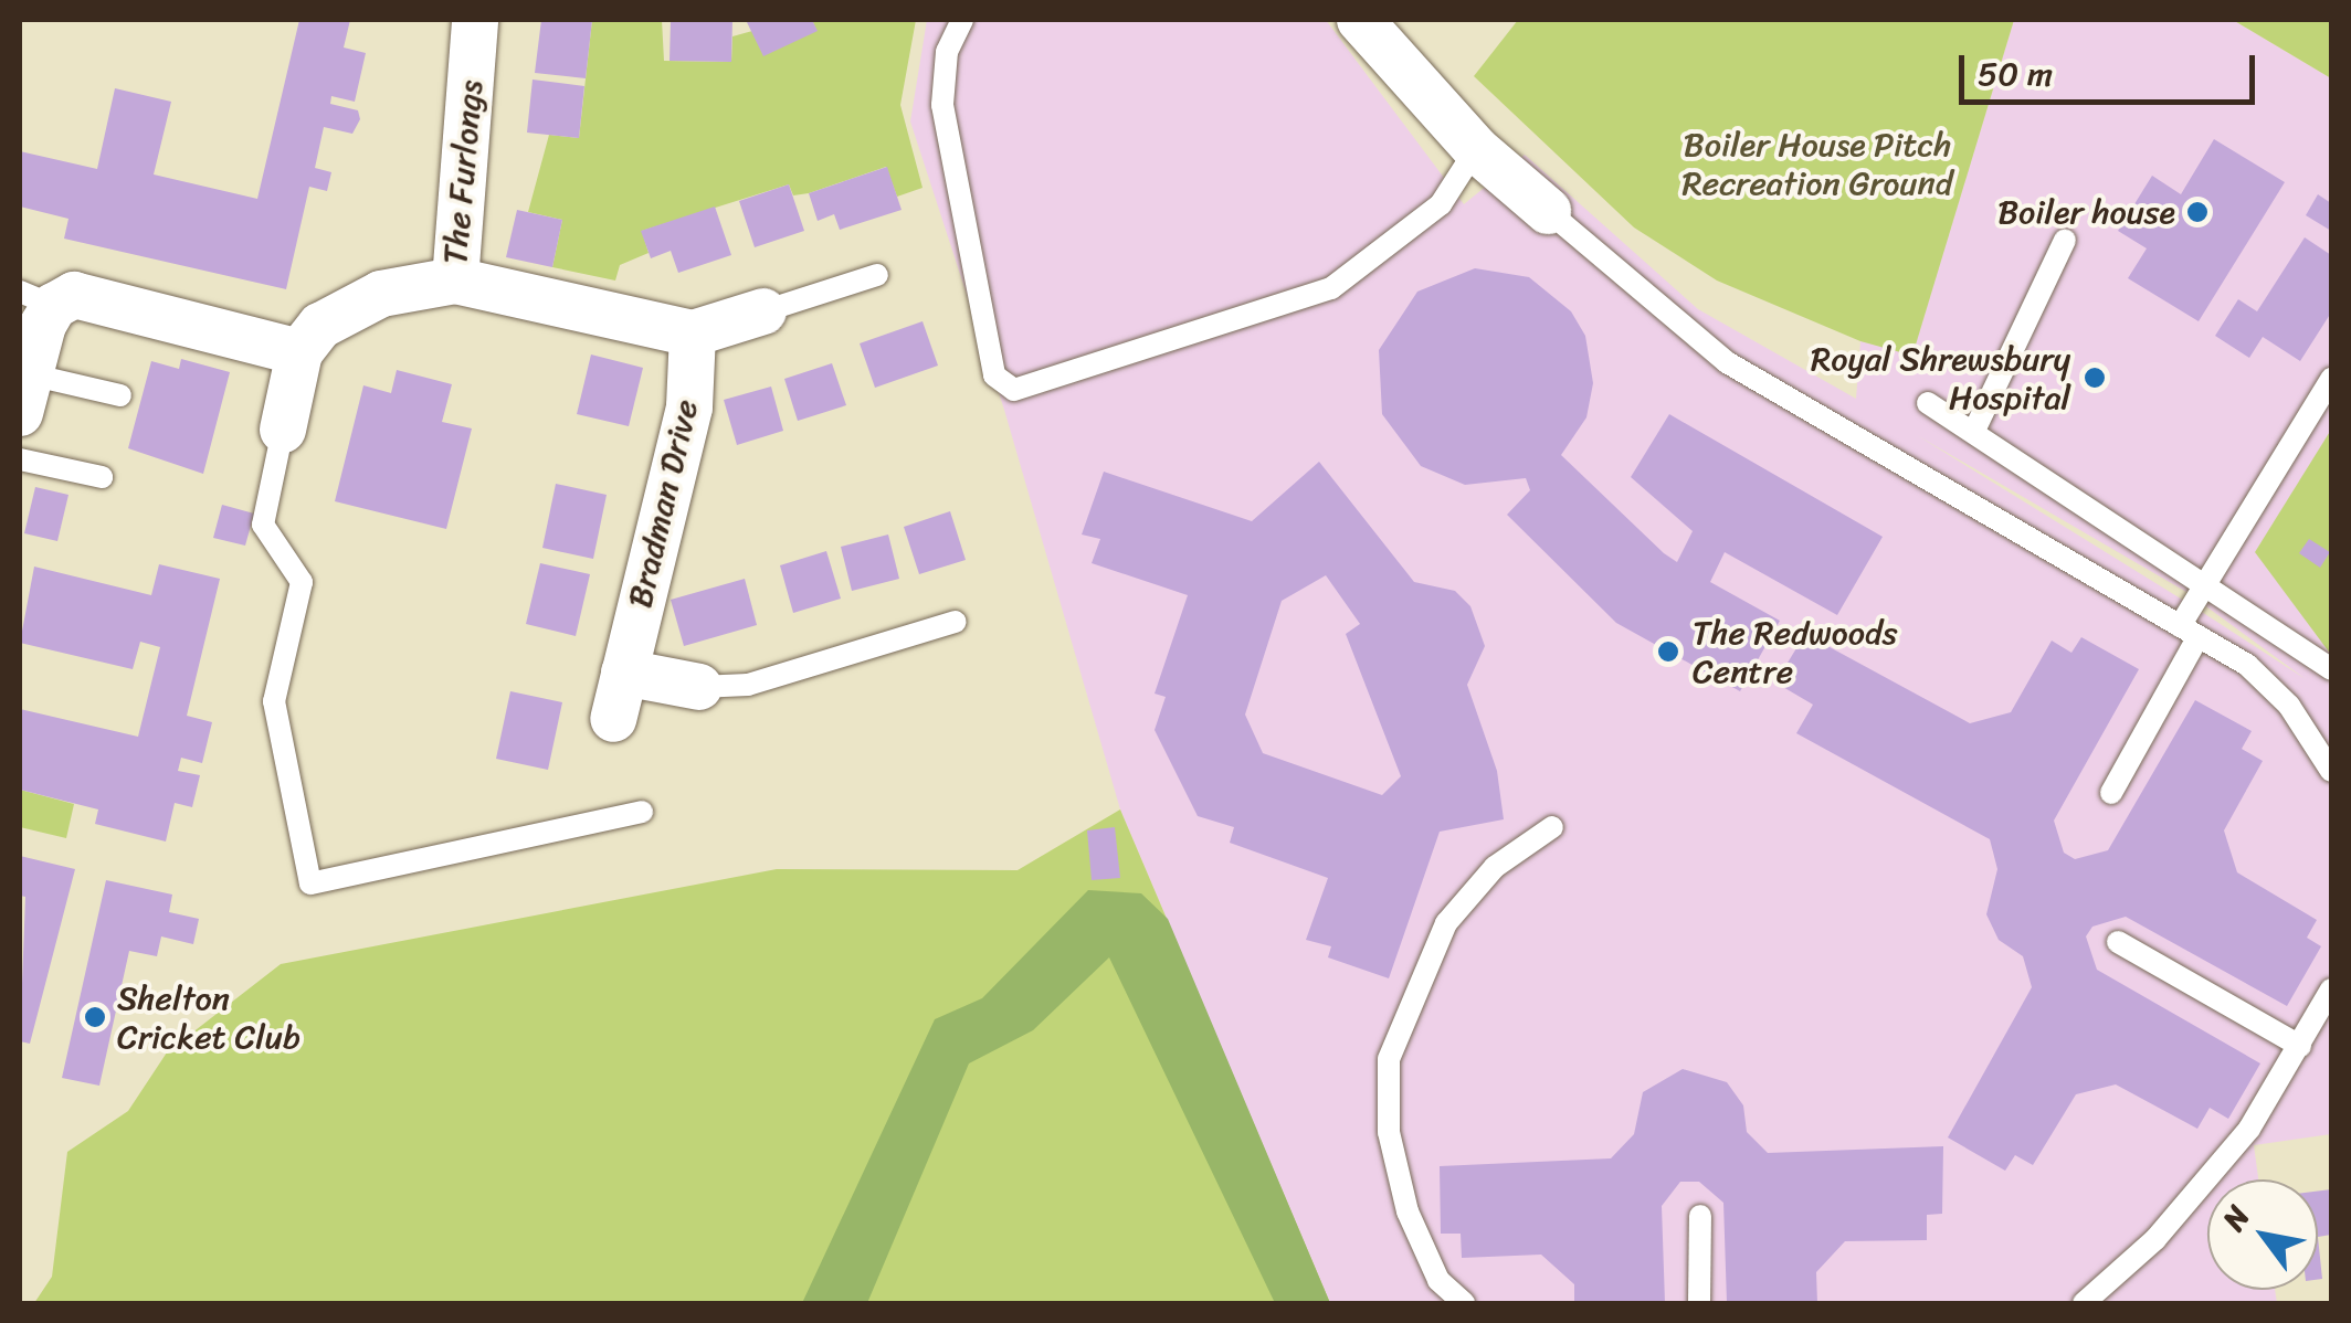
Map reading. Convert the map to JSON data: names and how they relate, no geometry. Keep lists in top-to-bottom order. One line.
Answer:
{"streets":{"street":["The Furlongs","Bradman Drive"]},"parks":["Boiler House Pitch Recreation Ground"],"places":["Boiler house","Royal Shrewsbury Hospital","The Redwoods Centre","Shelton Cricket Club"],"scale_bar":"50 m","north":"top left"}
